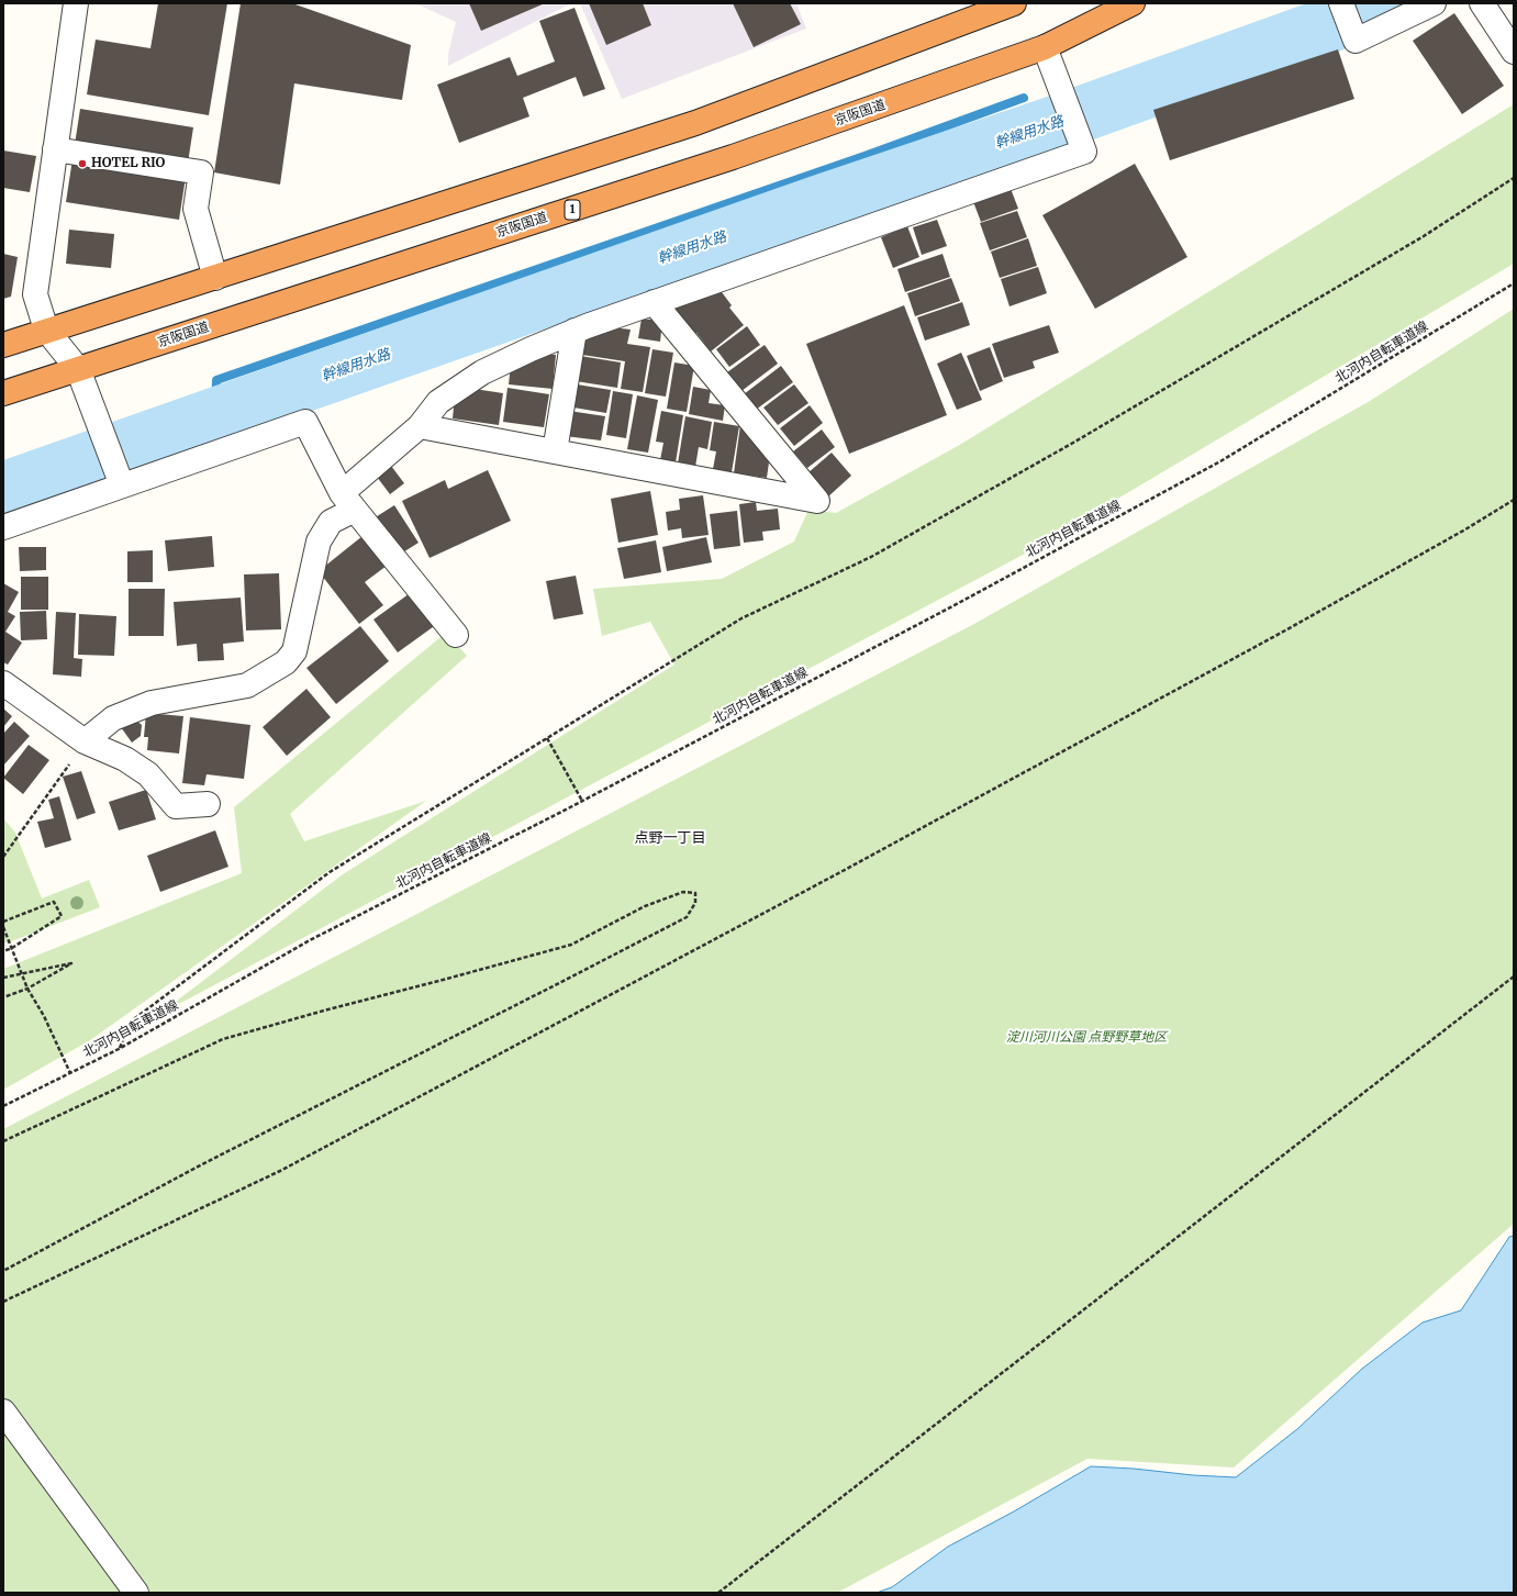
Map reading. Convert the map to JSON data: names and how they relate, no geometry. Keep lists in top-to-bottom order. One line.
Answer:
{"streets":{"highway":["京阪国道","1"],"path":["北河内自転車道線"]},"districts":["点野一丁目"],"water":["幹線用水路"],"parks":["淀川河川公園 点野野草地区"],"places":["HOTEL RIO"]}
